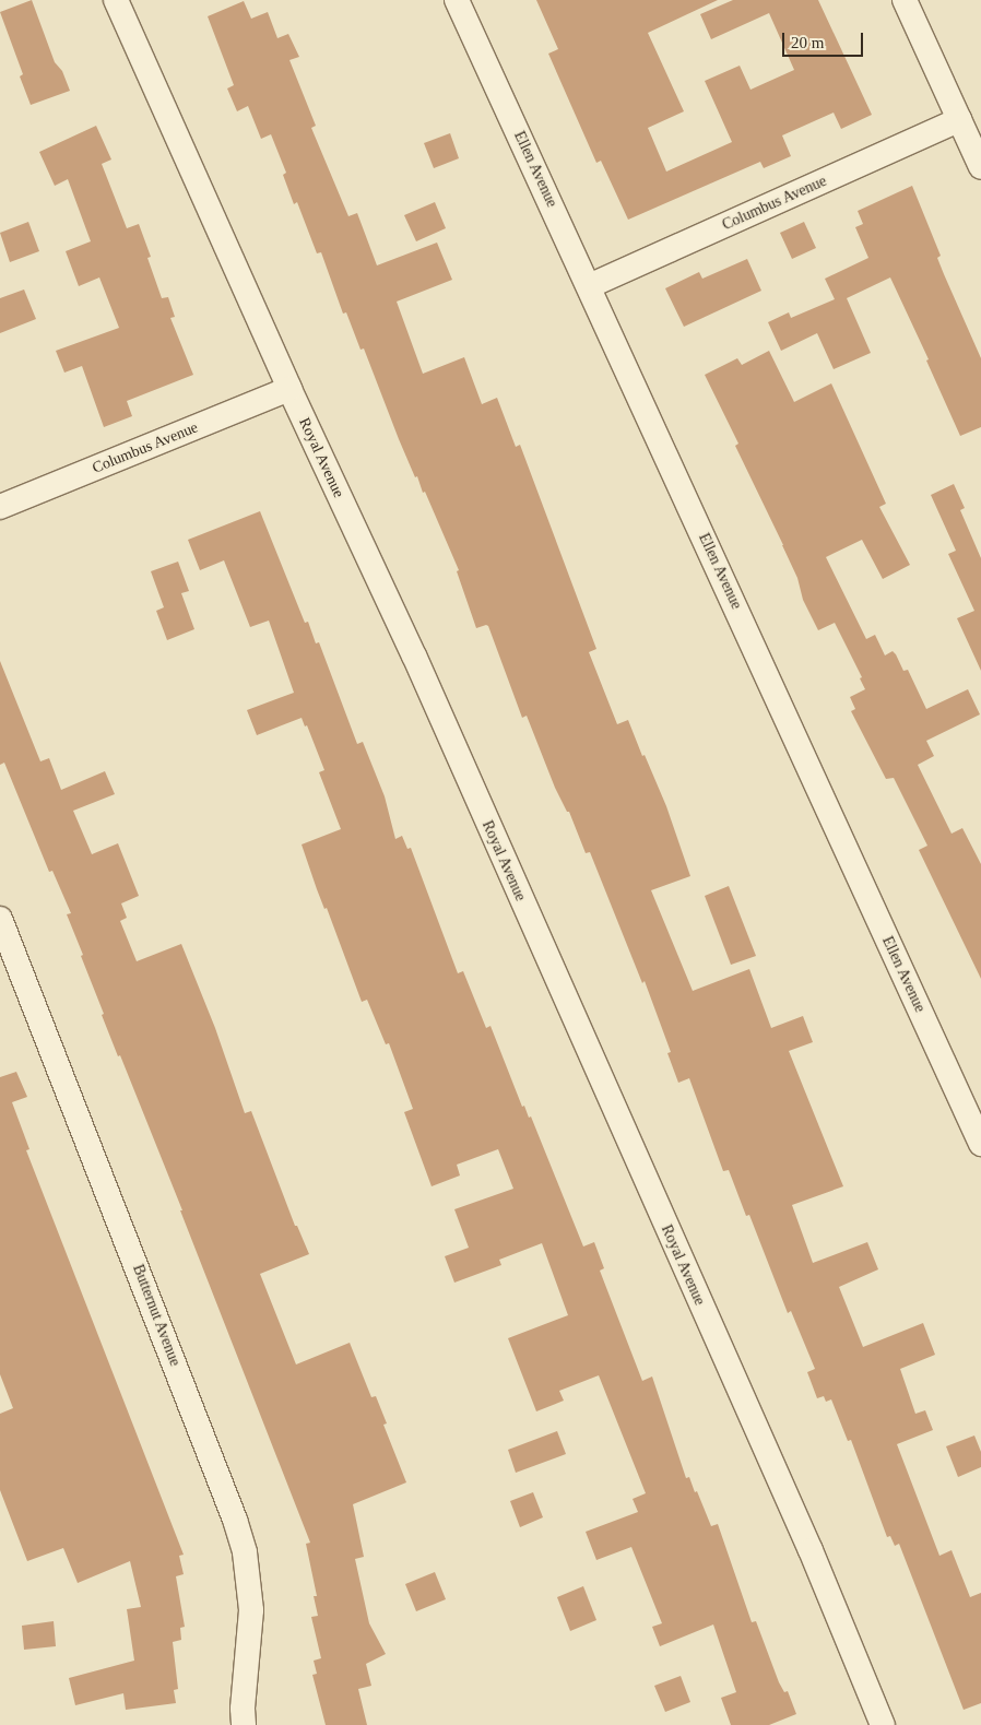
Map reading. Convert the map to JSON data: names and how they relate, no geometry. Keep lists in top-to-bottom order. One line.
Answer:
{"streets":{"street":["Ellen Avenue","Columbus Avenue","Royal Avenue","Butternut Avenue"]},"crossings":[["Ellen Avenue","Columbus Avenue"],["Columbus Avenue","Royal Avenue"]],"scale_bar":"20 m"}
